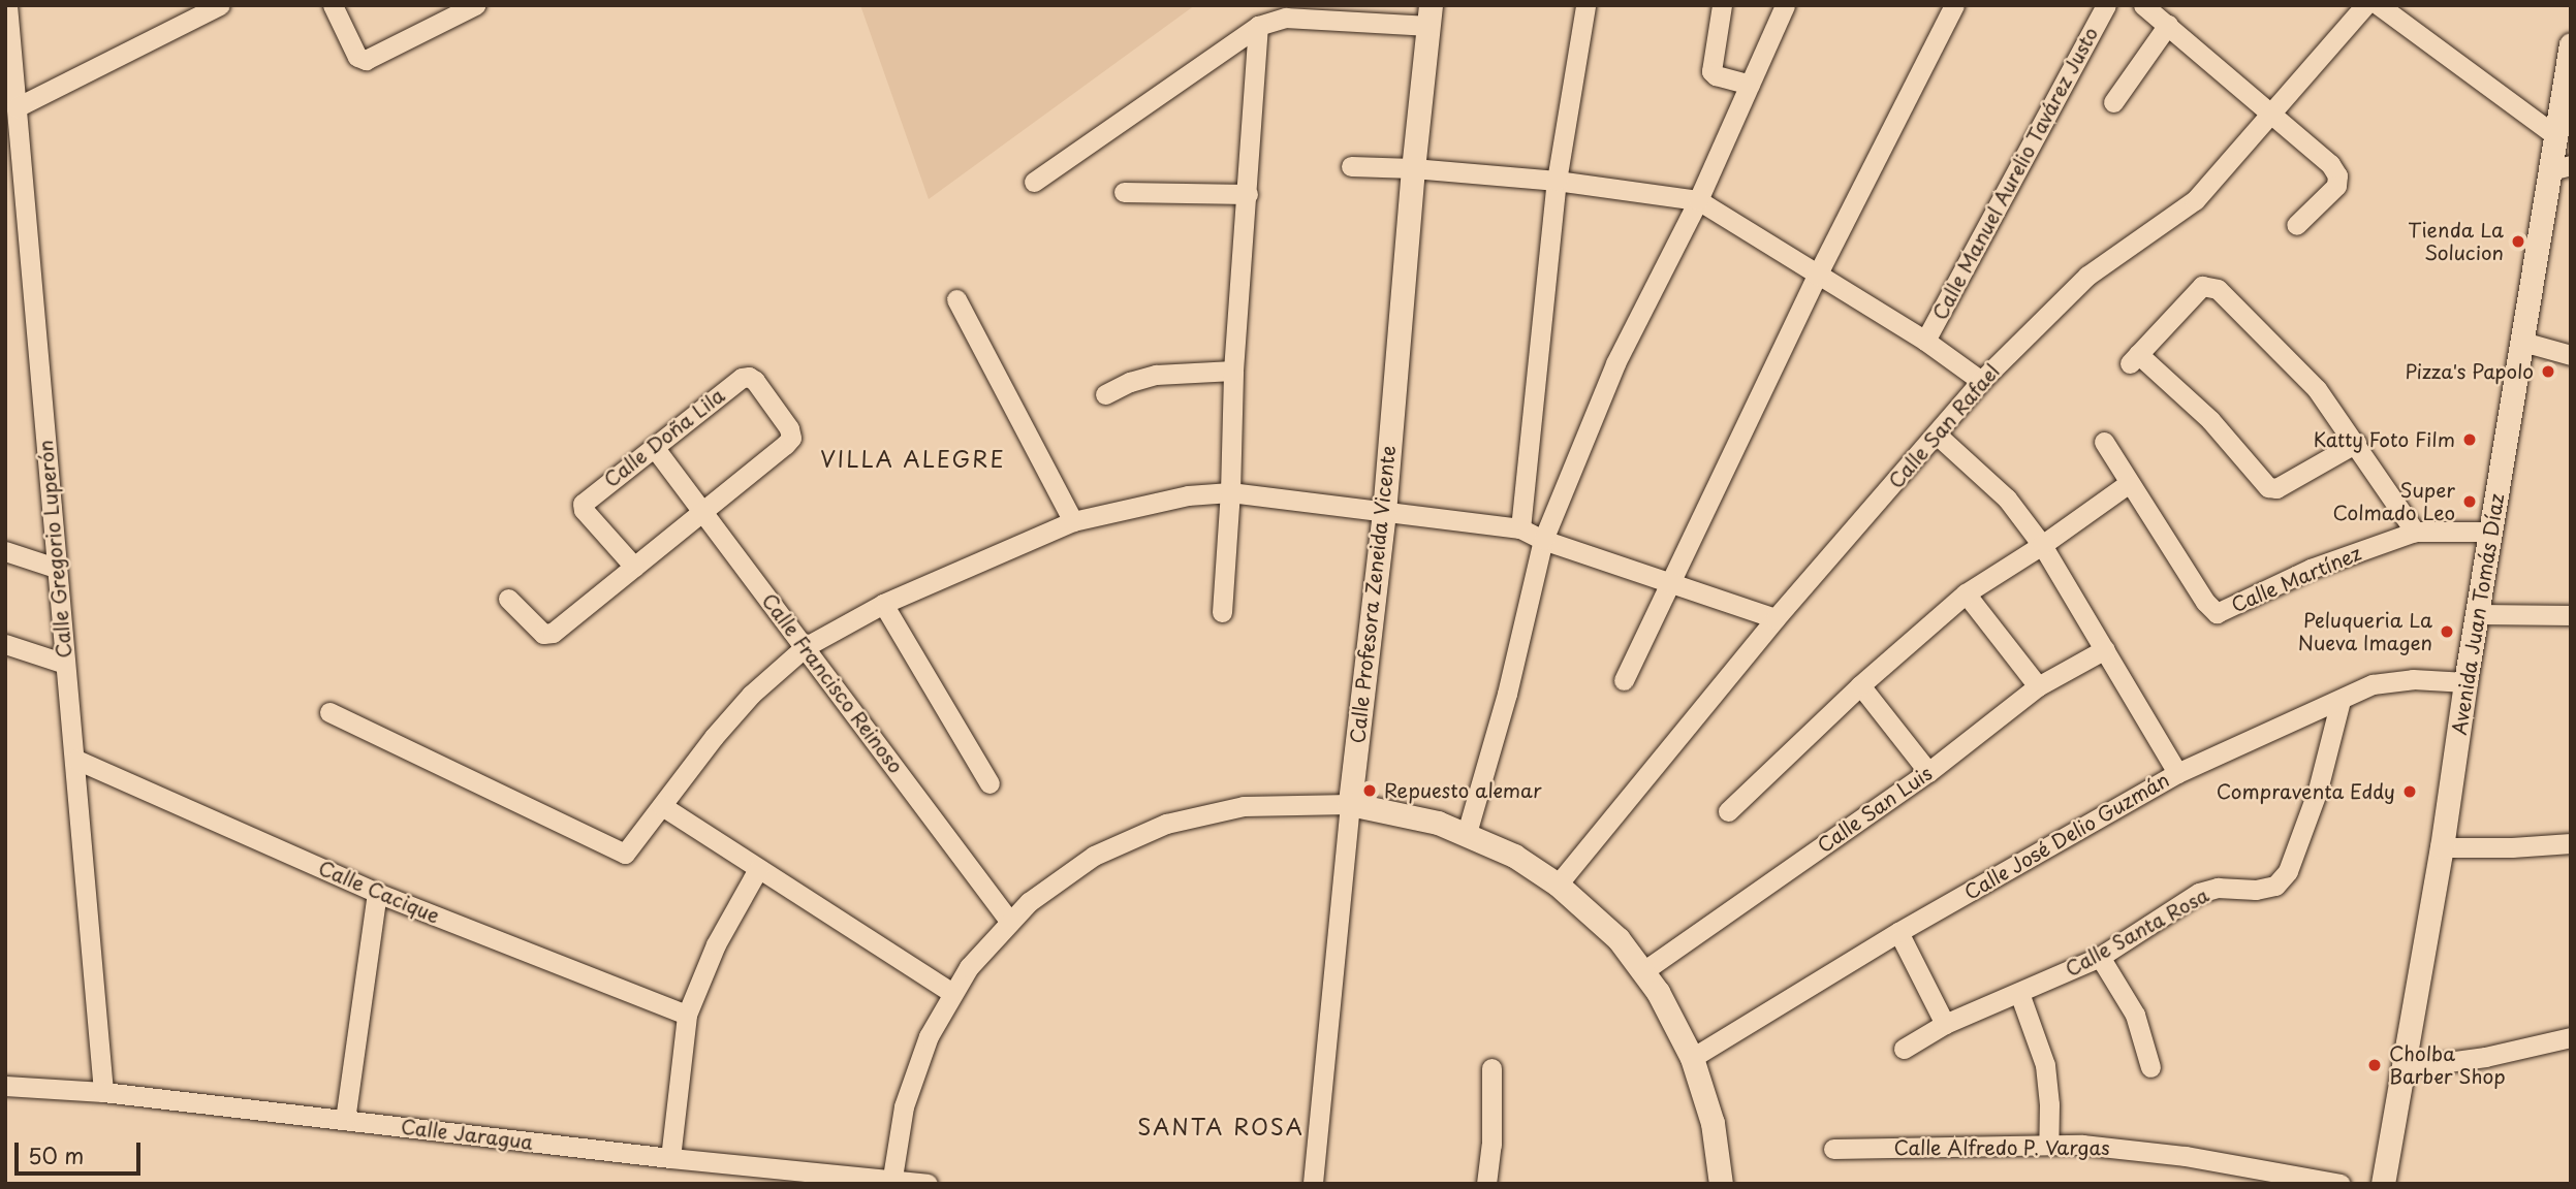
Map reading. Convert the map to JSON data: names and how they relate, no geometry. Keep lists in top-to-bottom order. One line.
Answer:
{"streets":{"street":["Calle Manuel Aurelio Tavárez Justo","Calle San Rafael","Calle Doña Lila","Calle Gregorio Luperón","Calle Martínez","Calle Profesora Zeneida Vicente","Avenida Juan Tomás Díaz","Calle Francisco Reinoso","Calle San Luis","Calle José Delio Guzmán","Calle Cacique","Calle Santa Rosa","Calle Jaragua","Calle Alfredo P. Vargas"]},"crossings":[["Calle Doña Lila","Calle Francisco Reinoso"],["Calle Gregorio Luperón","Calle Cacique"],["Calle Gregorio Luperón","Calle Jaragua"],["Calle Martínez","Avenida Juan Tomás Díaz"],["Avenida Juan Tomás Díaz","Calle José Delio Guzmán"],["Calle José Delio Guzmán","Calle Santa Rosa"]],"districts":["VILLA ALEGRE","SANTA ROSA"],"places":["Tienda La Solucion","Pizza's Papolo","Katty Foto Film","Super Colmado Leo","Peluqueria La Nueva Imagen","Repuesto alemar","Compraventa Eddy","Cholba Barber Shop"],"scale_bar":"50 m"}
